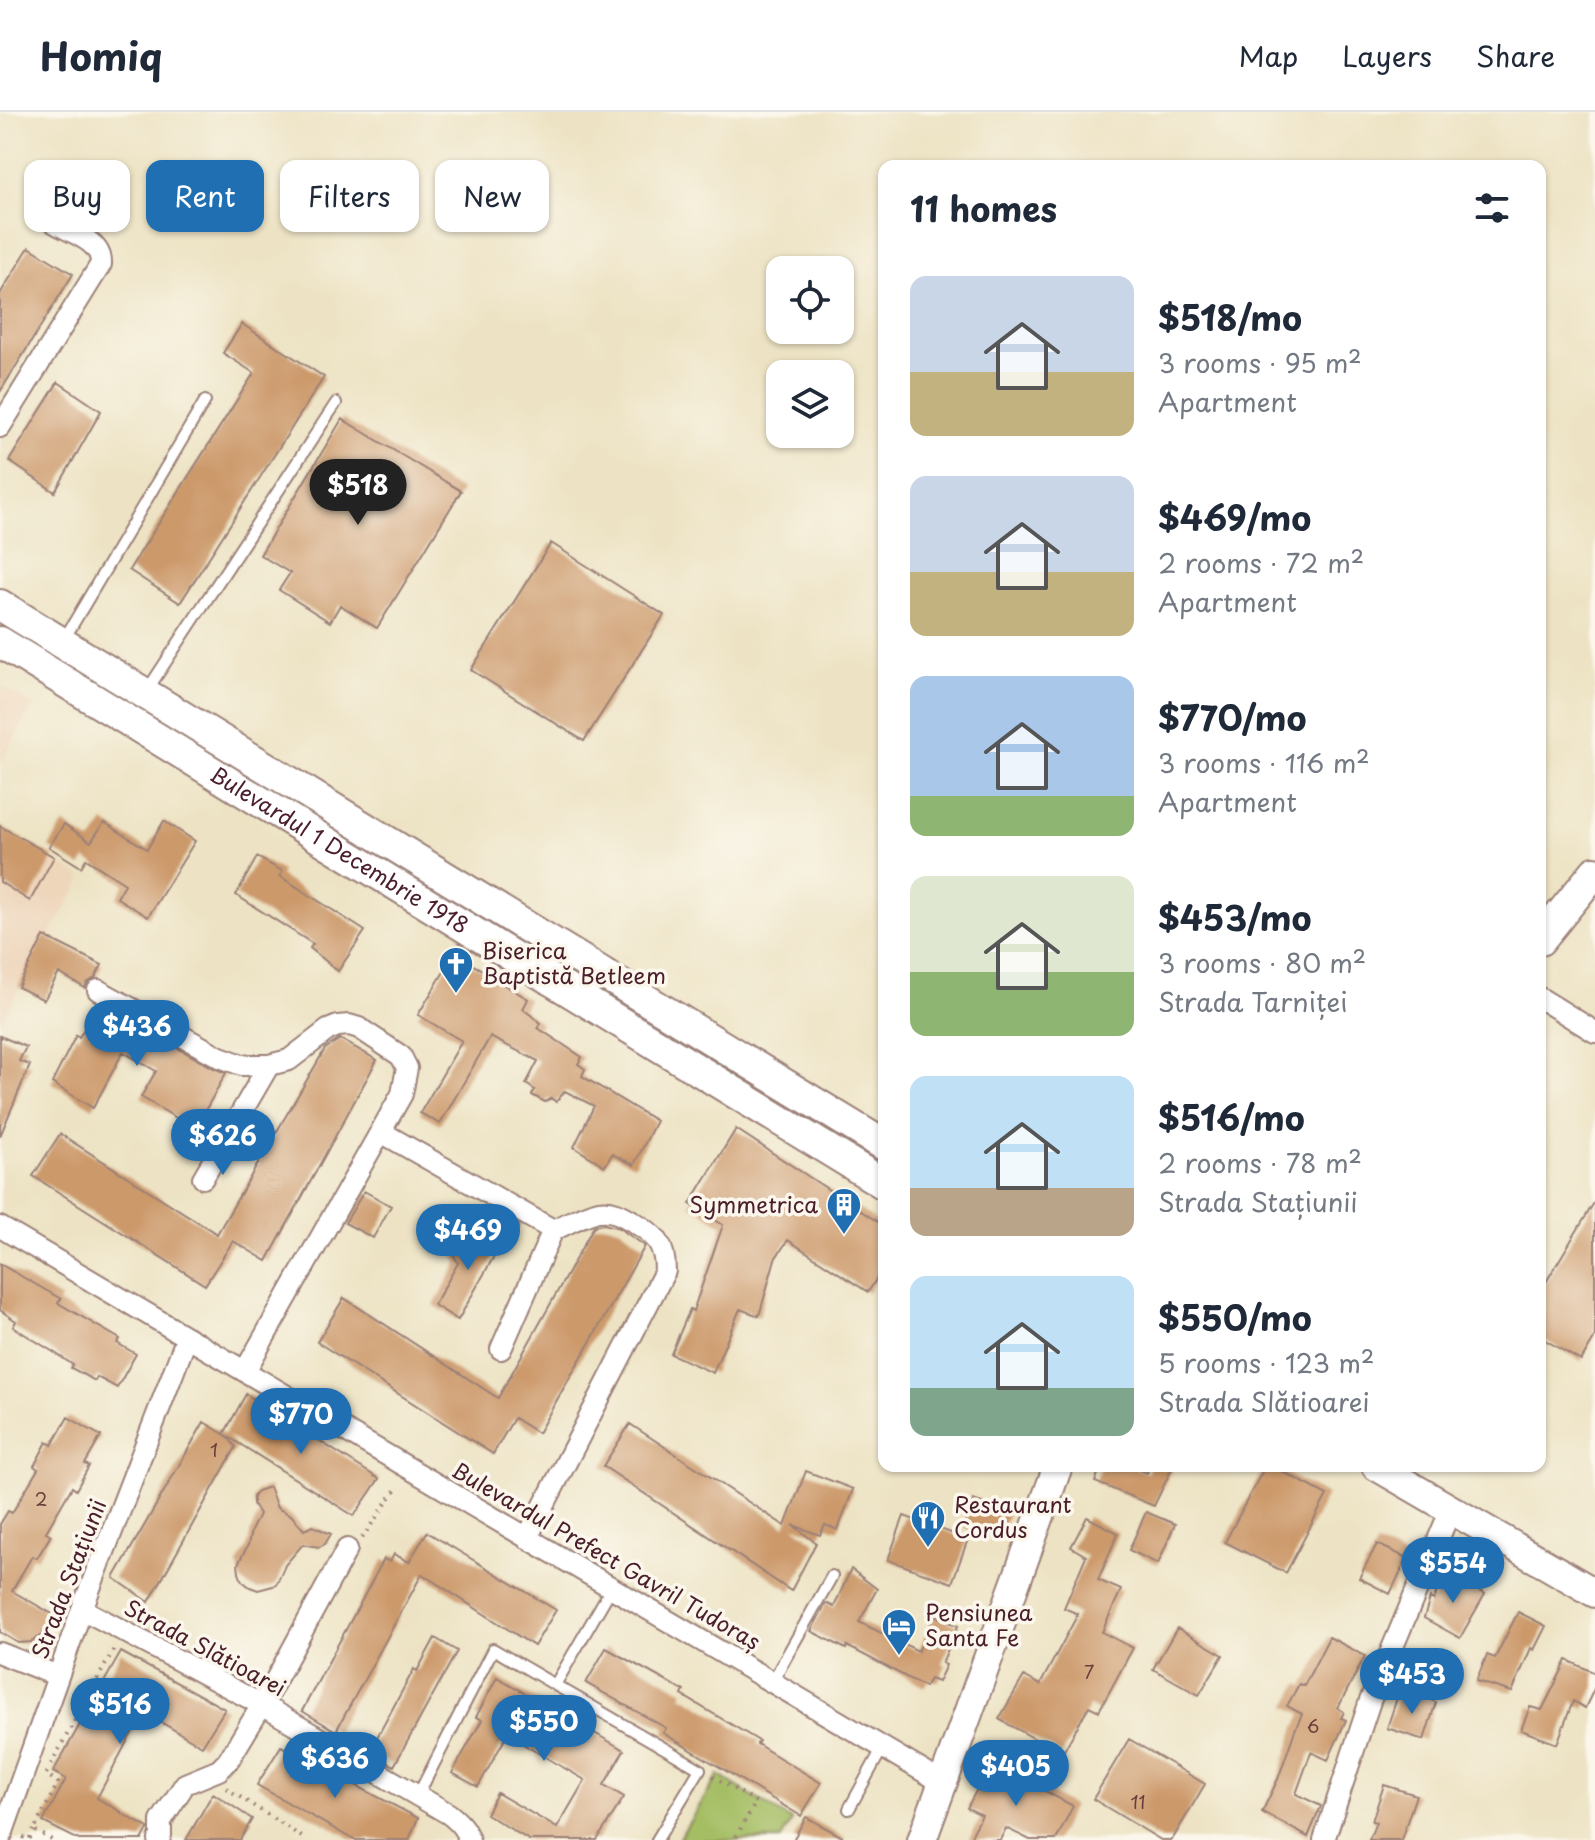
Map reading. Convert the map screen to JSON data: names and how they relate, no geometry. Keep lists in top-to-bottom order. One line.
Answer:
{"streets":{"main road":["Bulevardul 1 Decembrie 1918"],"street":["Bulevardul Prefect Gavril Tudoraș","Strada Stațiunii","Strada Slătioarei"]},"crossings":[["Bulevardul Prefect Gavril Tudoraș","Strada Stațiunii"],["Strada Stațiunii","Strada Slătioarei"]],"places":{"church":["Biserica Baptistă Betleem"],"building":["Symmetrica"],"restaurant":["Restaurant Cordus"],"hotel":["Pensiunea Santa Fe"]},"house_numbers":["1","2","7","6","11"],"page":{"header":"Homiq","nav":["Map","Layers","Share"],"chip":["Buy","Rent","Filters","New"],"heading":"11 homes","list":[{"name":"$518/mo","note":"3 rooms · 95 m² · Apartment"},{"name":"$469/mo","note":"2 rooms · 72 m² · Apartment"},{"name":"$770/mo","note":"3 rooms · 116 m² · Apartment"},{"name":"$453/mo","note":"3 rooms · 80 m² · Strada Tarniței"},{"name":"$516/mo","note":"2 rooms · 78 m² · Strada Stațiunii"},{"name":"$550/mo","note":"5 rooms · 123 m² · Strada Slătioarei"}],"price":["$518","$436","$626","$469","$770","$554","$453","$516","$550","$636","$405"]}}
